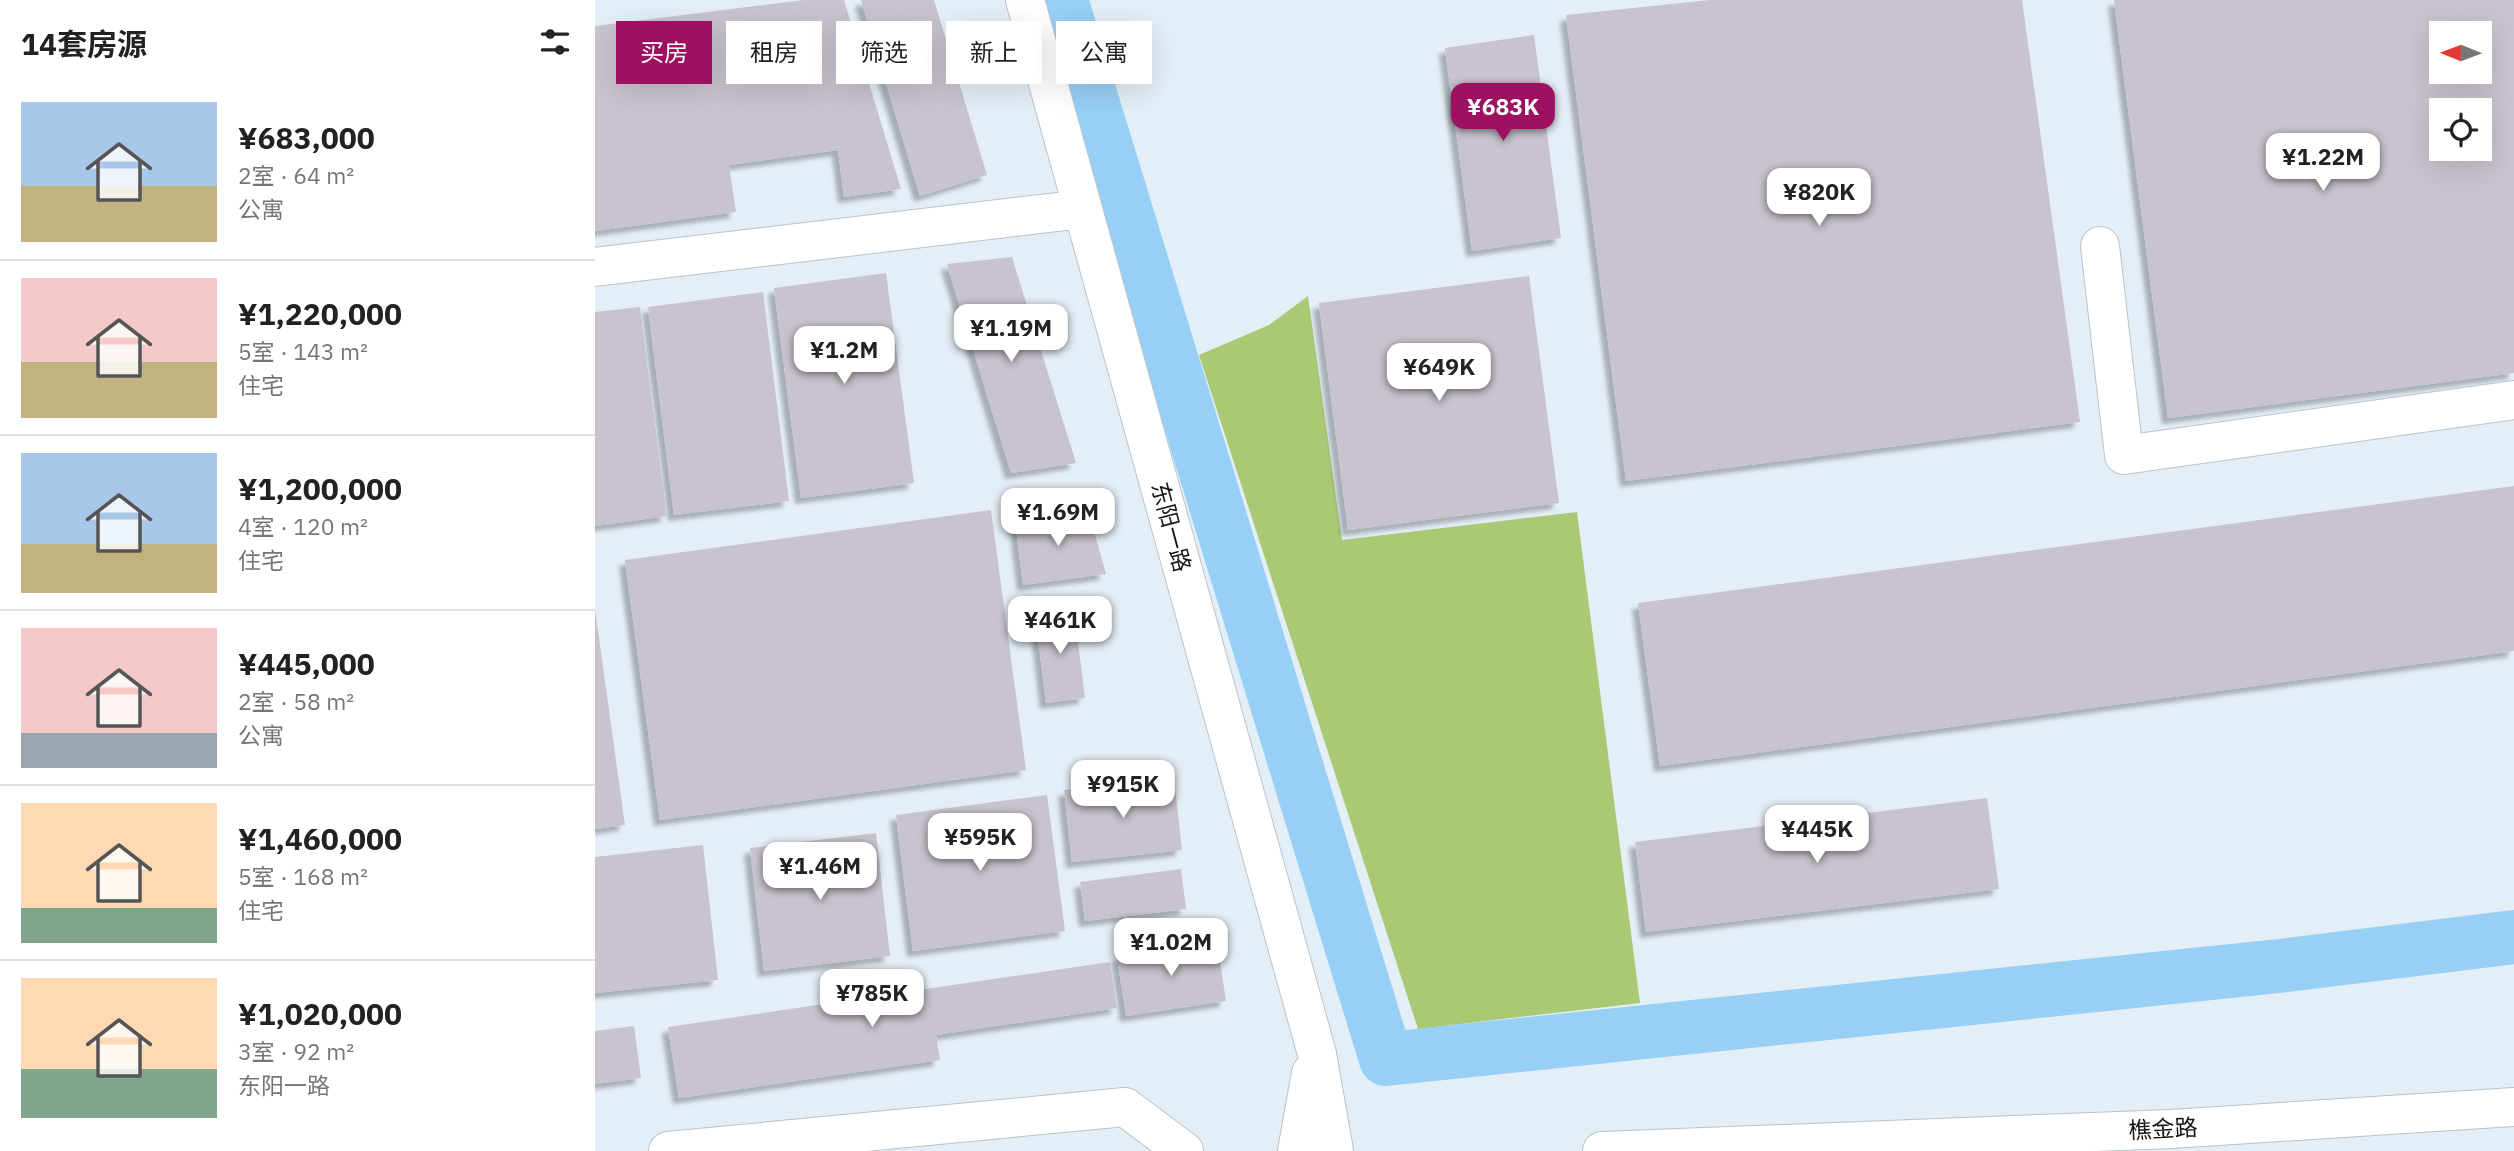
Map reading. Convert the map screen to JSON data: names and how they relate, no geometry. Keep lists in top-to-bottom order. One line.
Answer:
{"streets":{"main road":["东阳一路","樵金路"]},"north":"left","page":{"heading":"14套房源","chip":["买房","租房","筛选","新上","公寓"],"price":["¥683K","¥1.22M","¥820K","¥1.19M","¥1.2M","¥649K","¥1.69M","¥461K","¥915K","¥445K","¥595K","¥1.46M","¥1.02M","¥785K"],"list":[{"name":"¥683,000","note":"2室 · 64 m² · 公寓"},{"name":"¥1,220,000","note":"5室 · 143 m² · 住宅"},{"name":"¥1,200,000","note":"4室 · 120 m² · 住宅"},{"name":"¥445,000","note":"2室 · 58 m² · 公寓"},{"name":"¥1,460,000","note":"5室 · 168 m² · 住宅"},{"name":"¥1,020,000","note":"3室 · 92 m² · 东阳一路"}]}}
